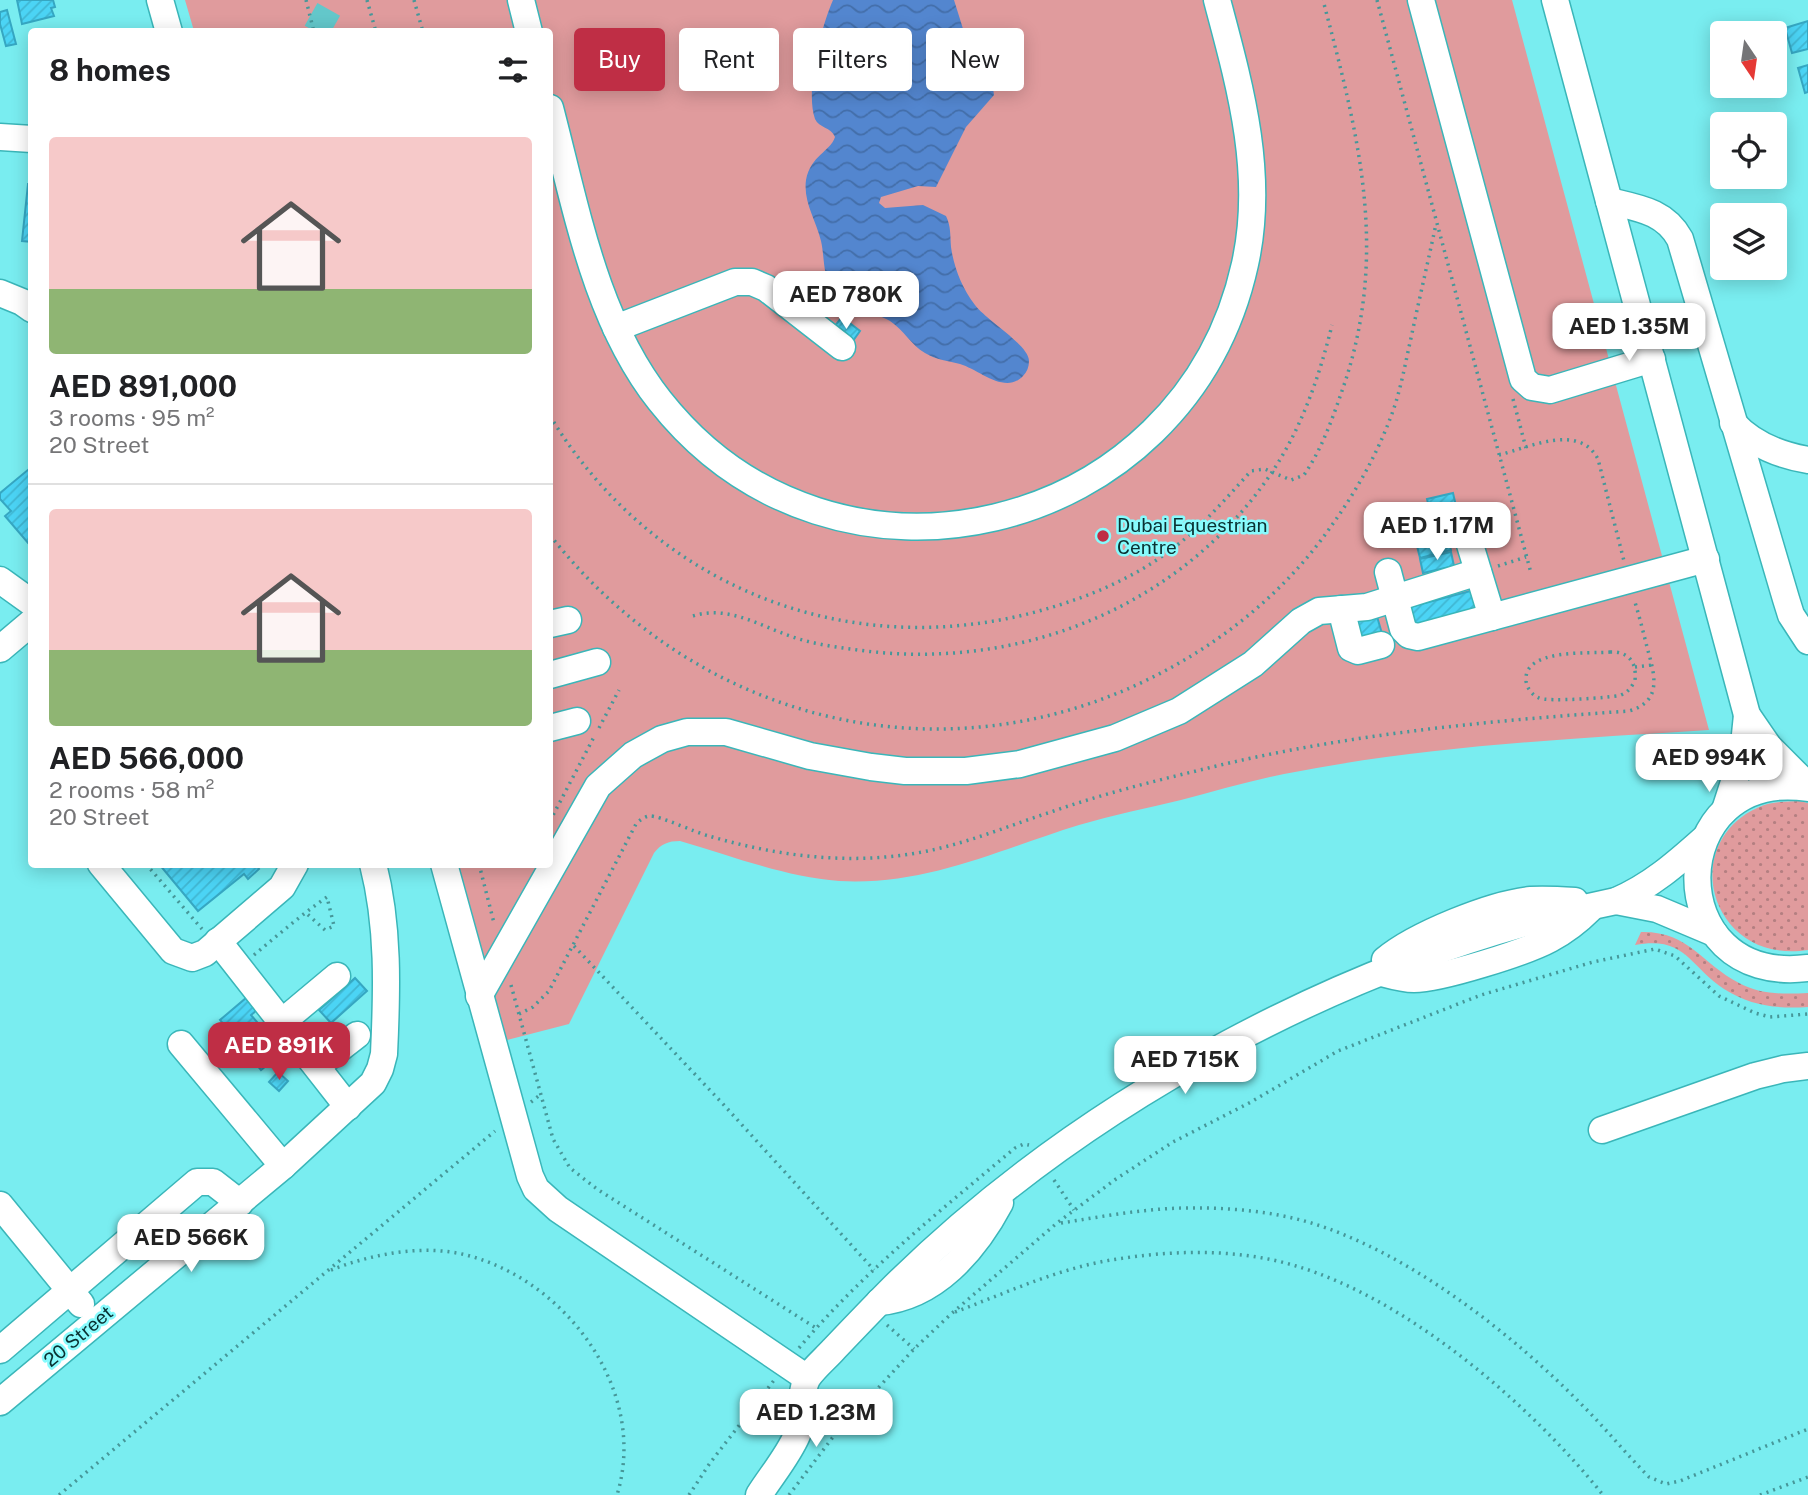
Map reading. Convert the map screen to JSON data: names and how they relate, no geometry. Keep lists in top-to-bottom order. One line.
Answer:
{"streets":{"street":["20 Street"]},"places":["Dubai Equestrian Centre"],"north":"bottom","page":{"chip":["Buy","Rent","Filters","New"],"heading":"8 homes","list":[{"name":"AED 891,000","note":"3 rooms · 95 m² · 20 Street"},{"name":"AED 566,000","note":"2 rooms · 58 m² · 20 Street"}],"price":["AED 780K","AED 1.35M","AED 1.17M","AED 994K","AED 891K","AED 715K","AED 566K","AED 1.23M"]}}
